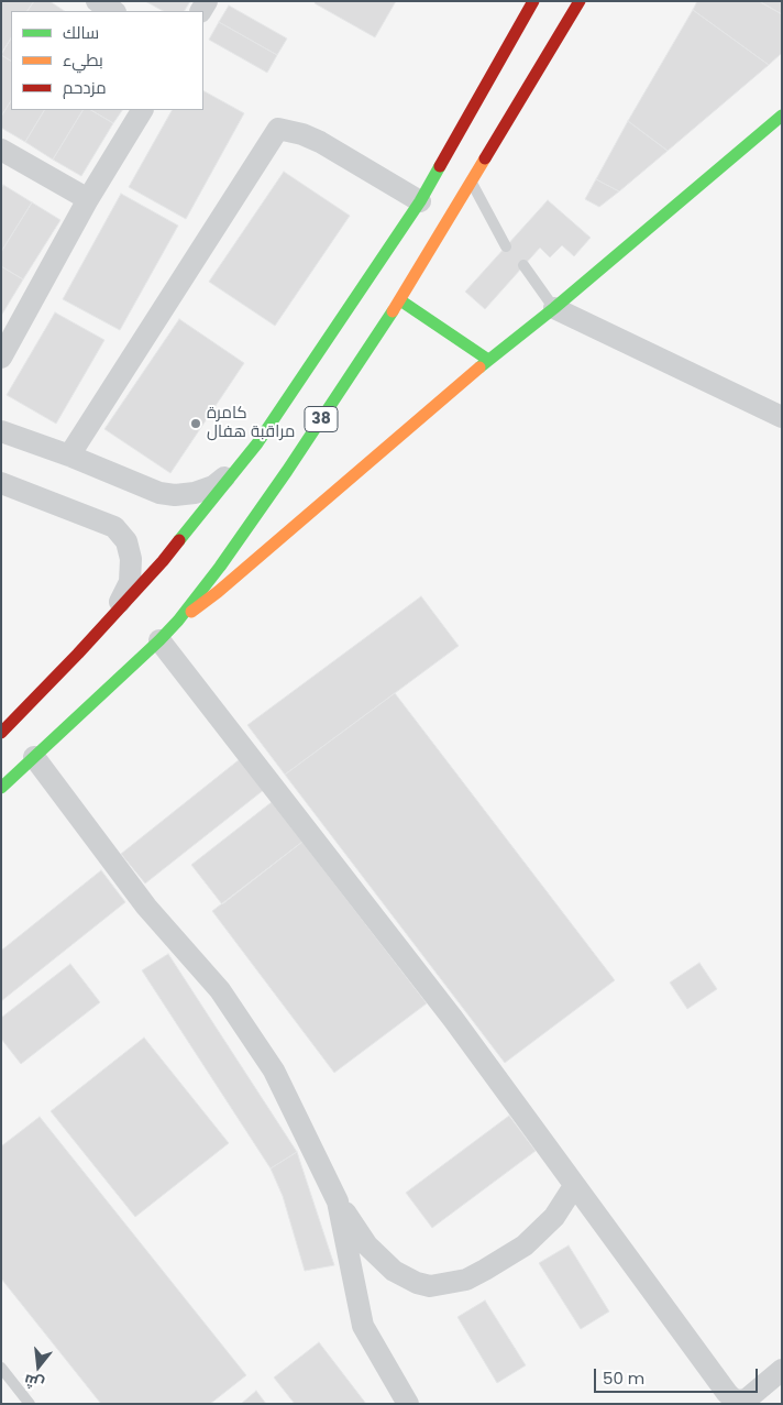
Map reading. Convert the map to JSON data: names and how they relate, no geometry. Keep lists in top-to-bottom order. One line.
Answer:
{"streets":{"main road":["38"]},"places":["كامرة مراقبة هفال"],"legend":["سالك","بطيء","مزدحم"],"scale_bar":"50 m","north":"bottom"}
